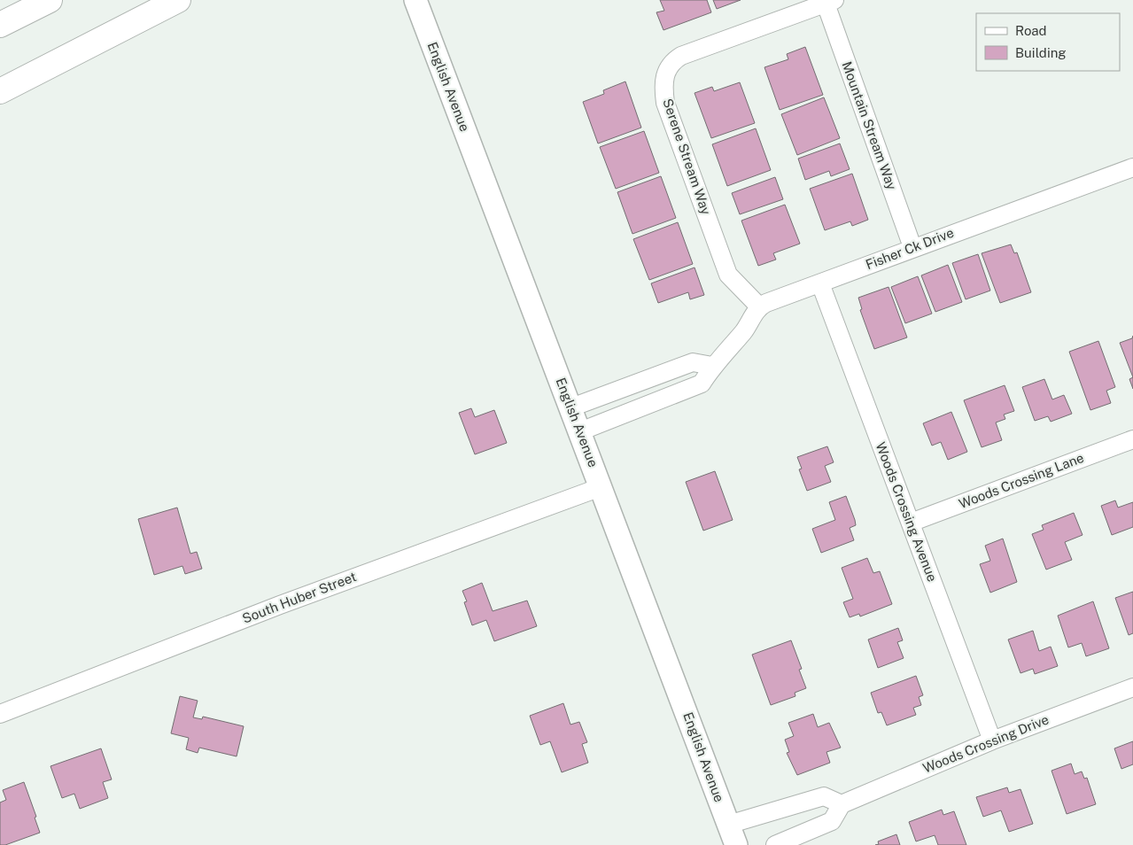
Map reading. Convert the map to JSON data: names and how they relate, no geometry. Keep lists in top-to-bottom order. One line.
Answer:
{"streets":{"street":["English Avenue","Mountain Stream Way","Serene Stream Way","Fisher Ck Drive","Woods Crossing Lane","Woods Crossing Avenue","South Huber Street","Woods Crossing Drive"]},"crossings":[["English Avenue","South Huber Street"],["Mountain Stream Way","Serene Stream Way"],["Mountain Stream Way","Fisher Ck Drive"],["Serene Stream Way","Fisher Ck Drive"],["Fisher Ck Drive","Woods Crossing Avenue"],["Woods Crossing Lane","Woods Crossing Avenue"],["Woods Crossing Avenue","Woods Crossing Drive"]],"legend":["Road","Building"]}
